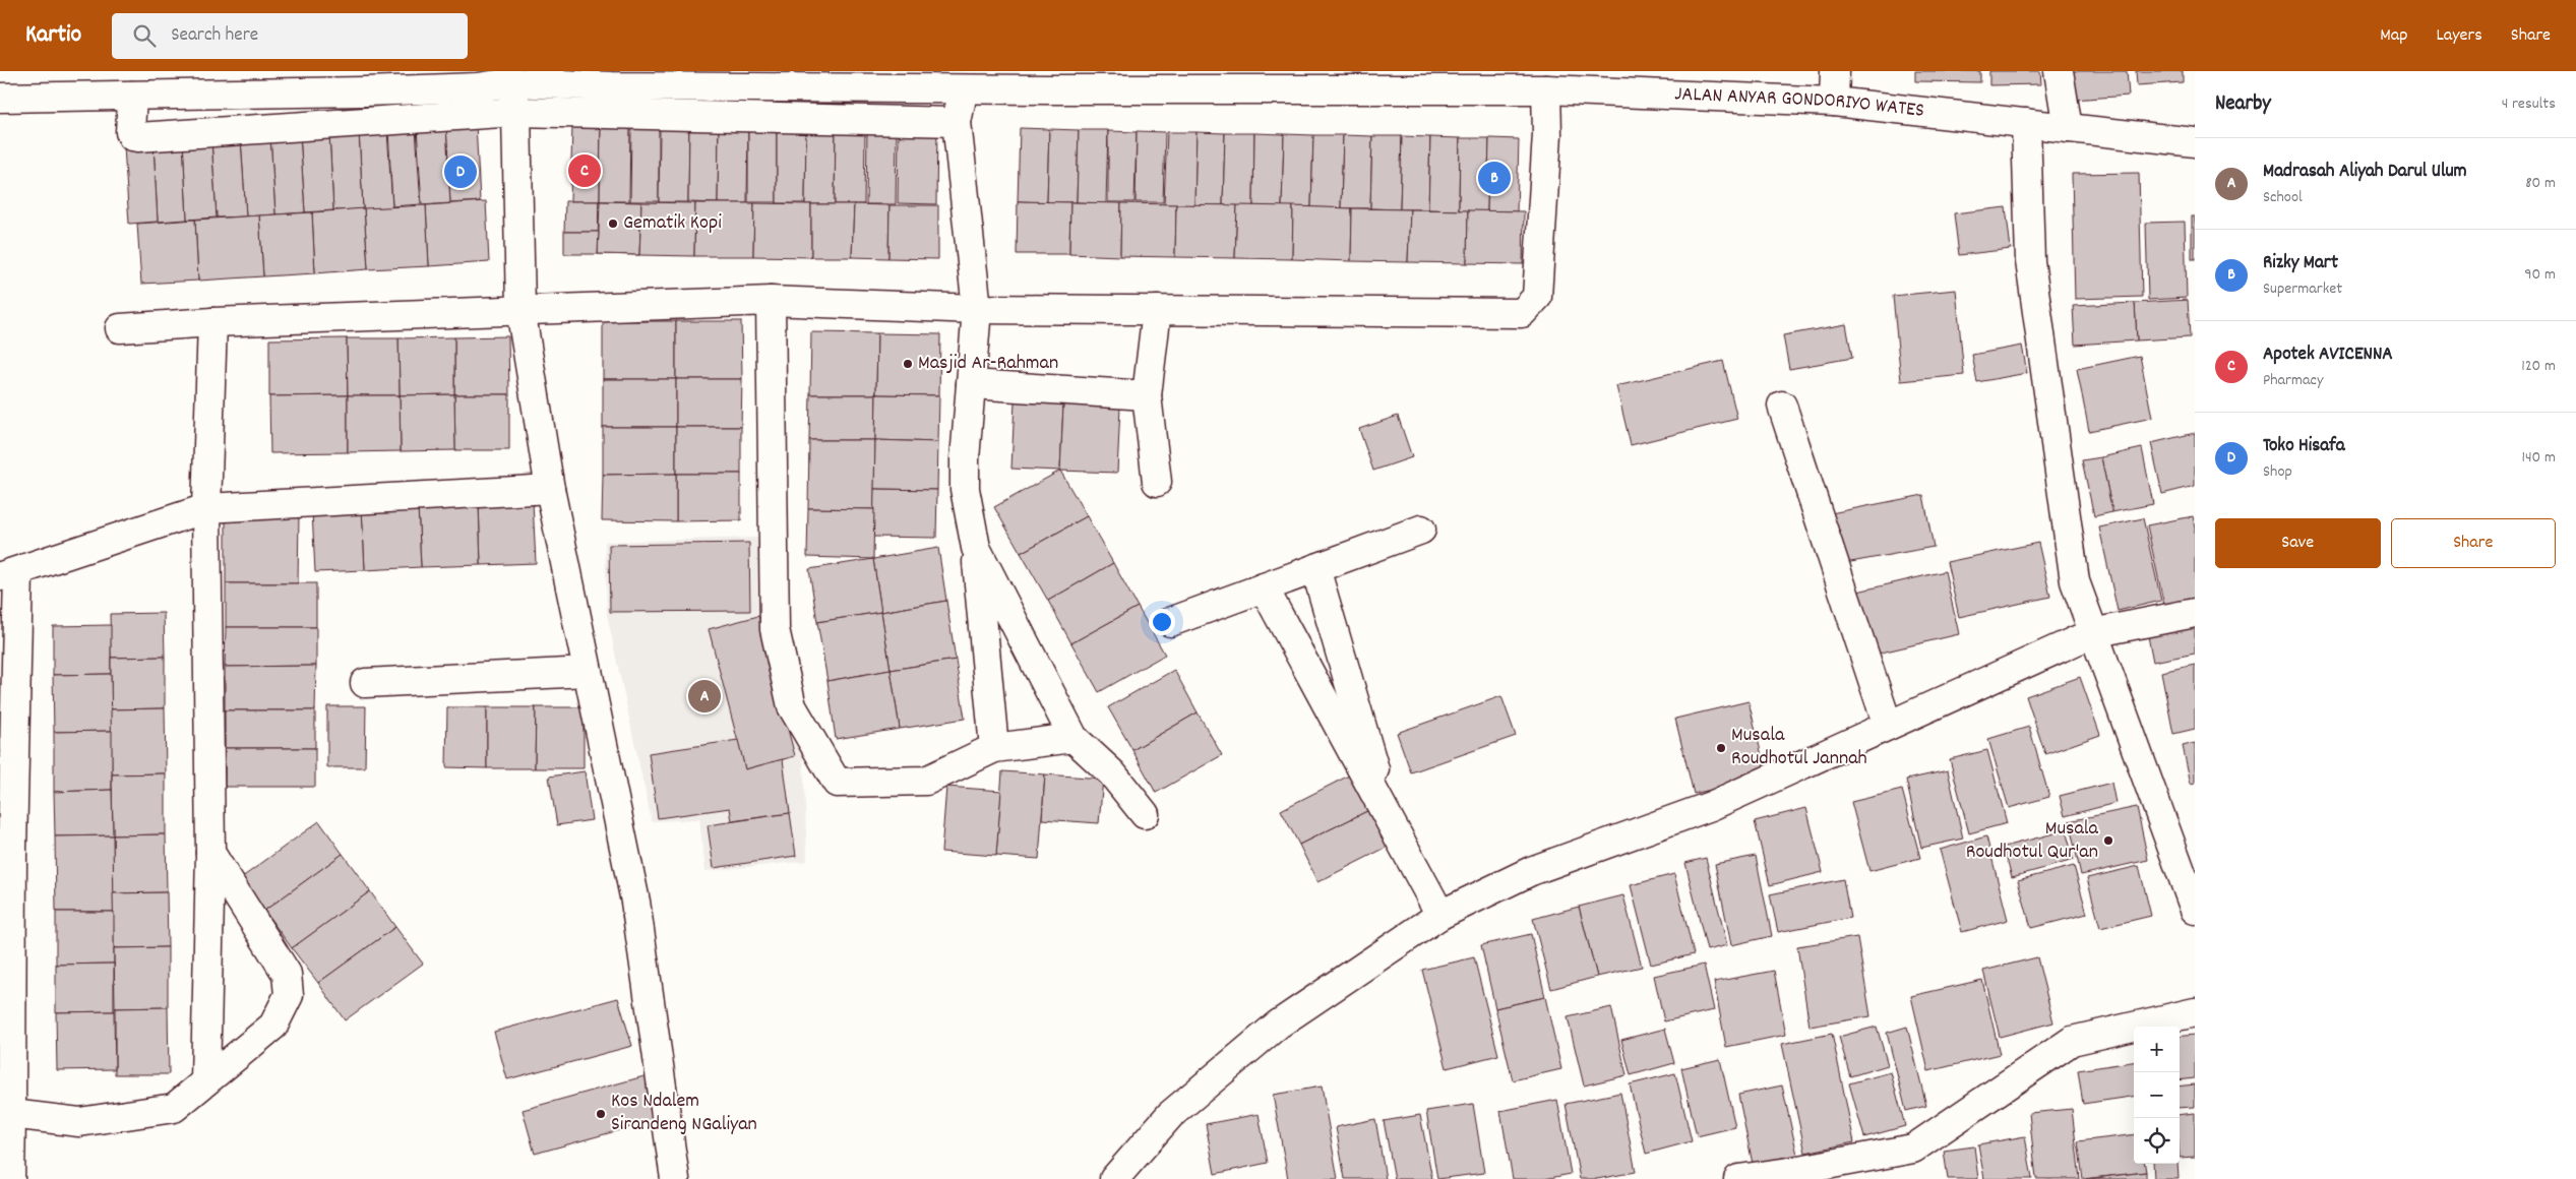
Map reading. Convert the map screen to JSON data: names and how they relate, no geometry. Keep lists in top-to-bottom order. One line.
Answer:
{"streets":{"street":["JALAN ANYAR GONDORIYO WATES"]},"places":["Gematik Kopi","Masjid Ar-Rahman","Musala Roudhotul Jannah","Musala Roudhotul Qur'an","Kos Ndalem Sirandeng NGaliyan"],"page":{"header":"Kartio","search":"Search here","nav":["Map","Layers","Share"],"heading":["Nearby","4 results"],"list":[{"mark":"A","name":"Madrasah Aliyah Darul Ulum","note":"School","value":"80 m"},{"mark":"B","name":"Rizky Mart","note":"Supermarket","value":"90 m"},{"mark":"C","name":"Apotek AVICENNA","note":"Pharmacy","value":"120 m"},{"mark":"D","name":"Toko Hisafa","note":"Shop","value":"140 m"}],"pins":["C","D","B","A"],"buttons":["Save","Share"],"map_buttons":["+","−"]}}
